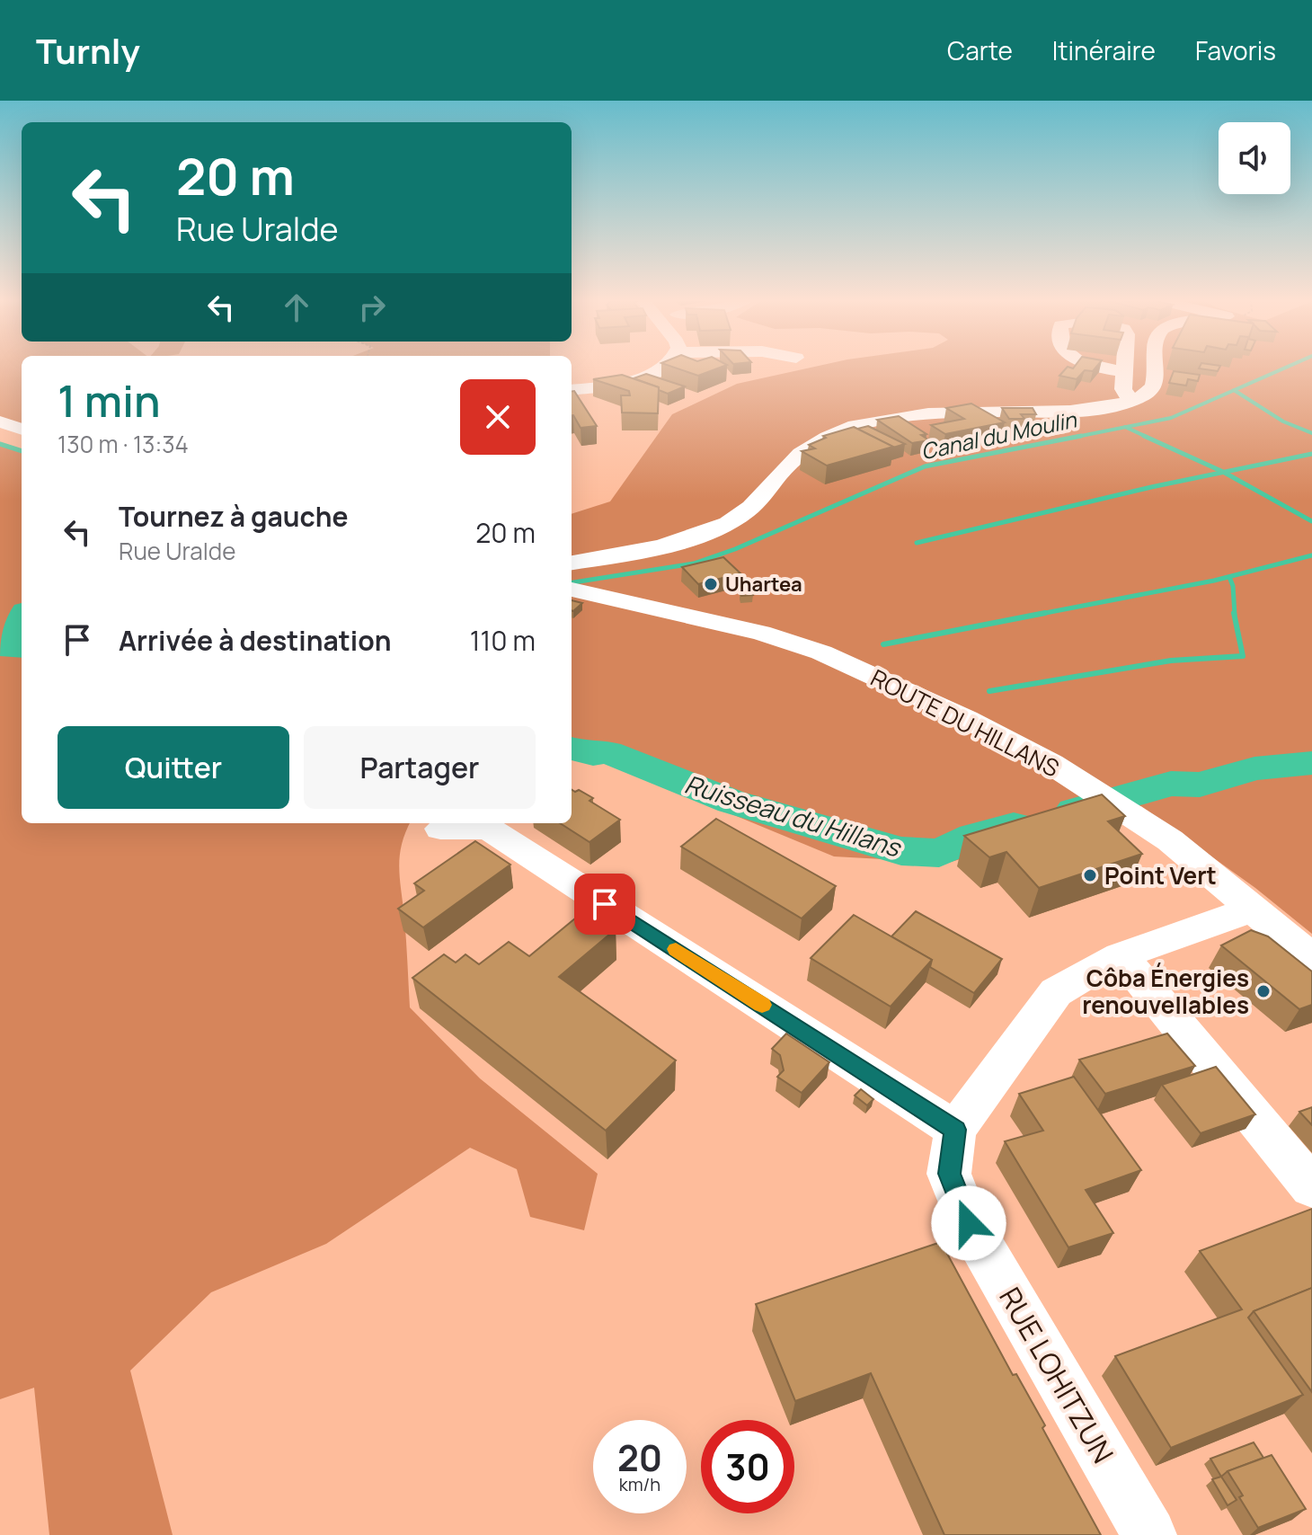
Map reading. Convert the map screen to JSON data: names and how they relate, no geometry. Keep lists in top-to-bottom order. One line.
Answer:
{"streets":{"street":["ROUTE DU HILLANS","RUE LOHITZUN"]},"crossings":[["ROUTE DU HILLANS","RUE LOHITZUN"]],"water":["Canal du Moulin","Ruisseau du Hillans"],"places":["Uhartea","Point Vert","Côba Énergies renouvellables"],"page":{"header":"Turnly","nav":["Carte","Itinéraire","Favoris"],"turn":["20 m","Rue Uralde"],"heading":["1 min","130 m · 13:34"],"list":[{"name":"Tournez à gauche","note":"Rue Uralde","value":"20 m"},{"name":"Arrivée à destination","value":"110 m"}],"buttons":["Quitter","Partager"],"speed":"20 km/h","limit":"30"}}
